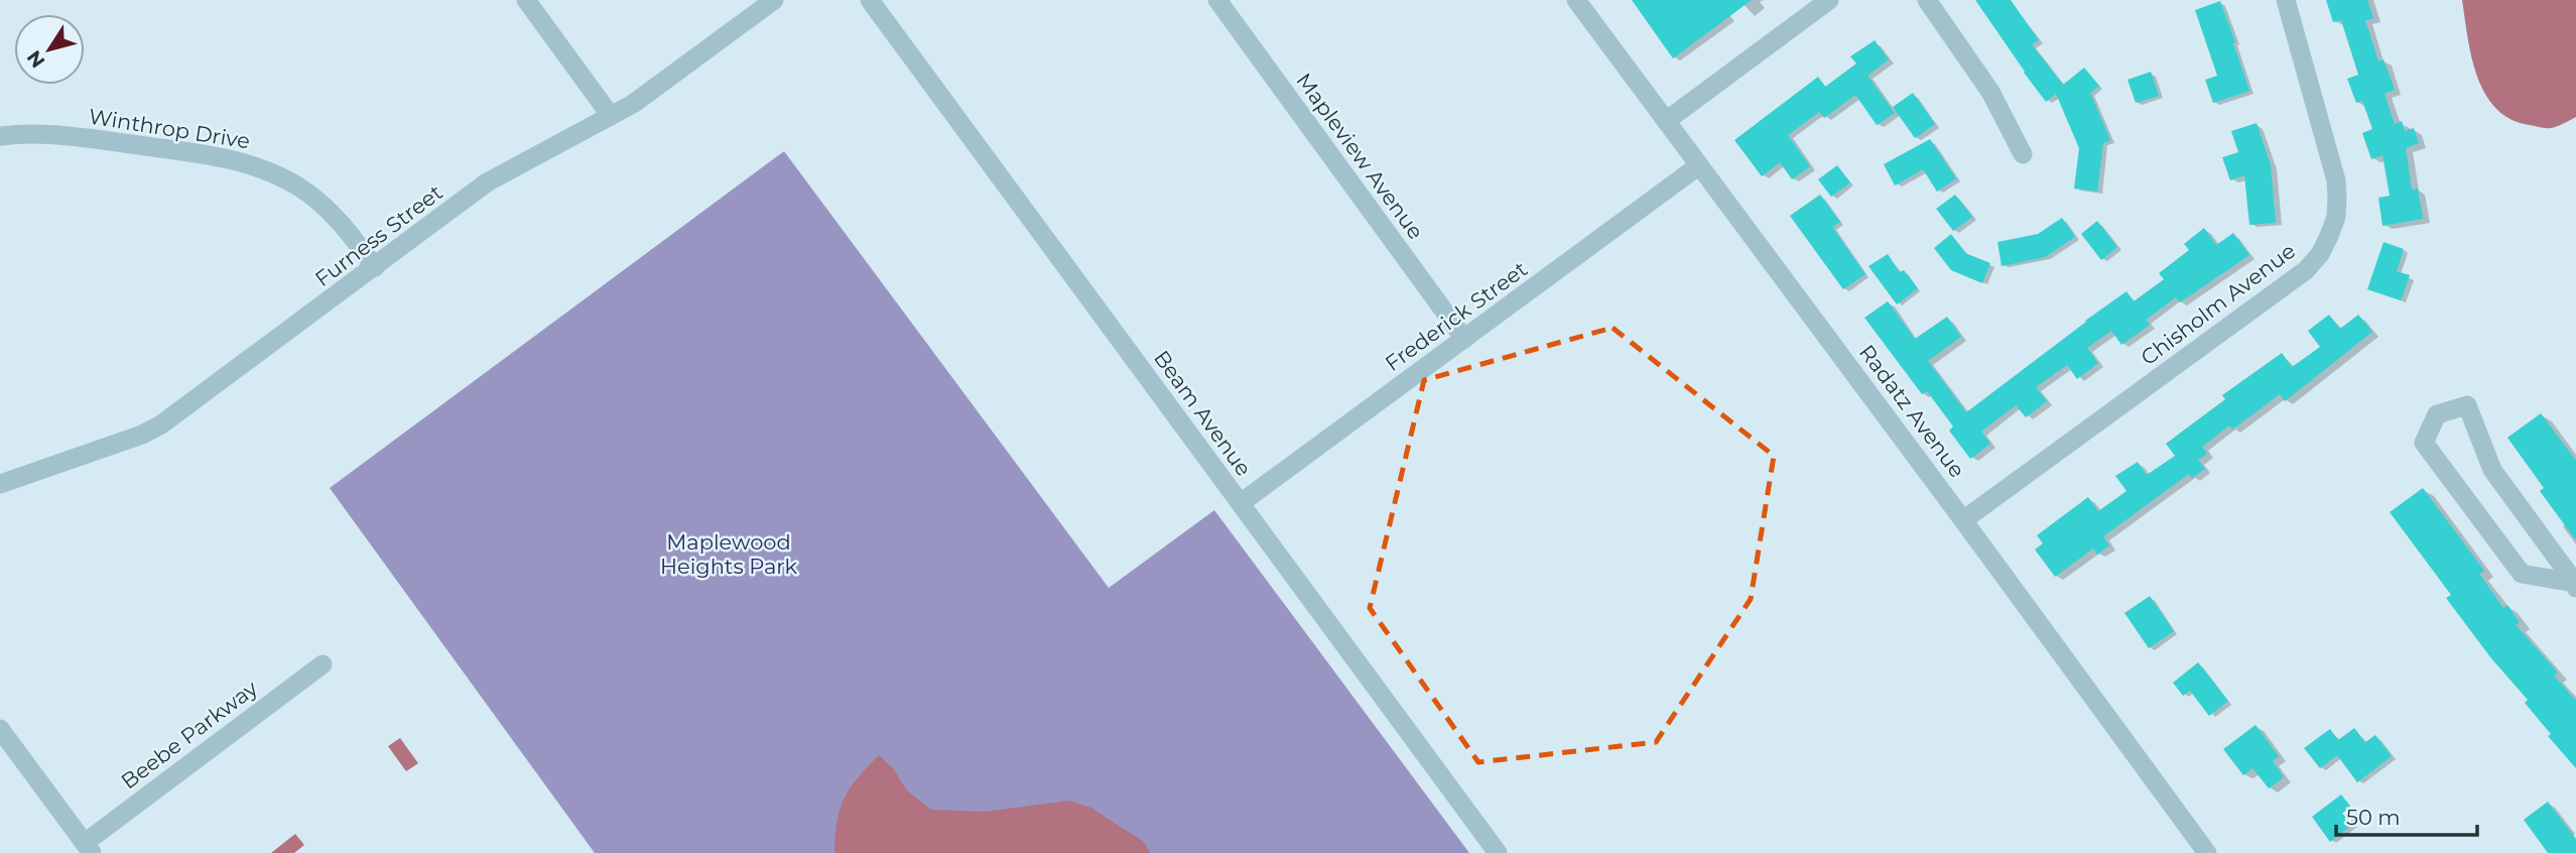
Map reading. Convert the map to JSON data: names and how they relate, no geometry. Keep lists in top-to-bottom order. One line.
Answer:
{"streets":{"street":["Winthrop Drive","Mapleview Avenue","Furness Street","Chisholm Avenue","Frederick Street","Radatz Avenue","Beam Avenue","Beebe Parkway"]},"crossings":[["Winthrop Drive","Furness Street"],["Mapleview Avenue","Frederick Street"],["Chisholm Avenue","Radatz Avenue"],["Frederick Street","Radatz Avenue"],["Frederick Street","Beam Avenue"]],"parks":["Maplewood Heights Park"],"scale_bar":"50 m","north":"bottom left"}
